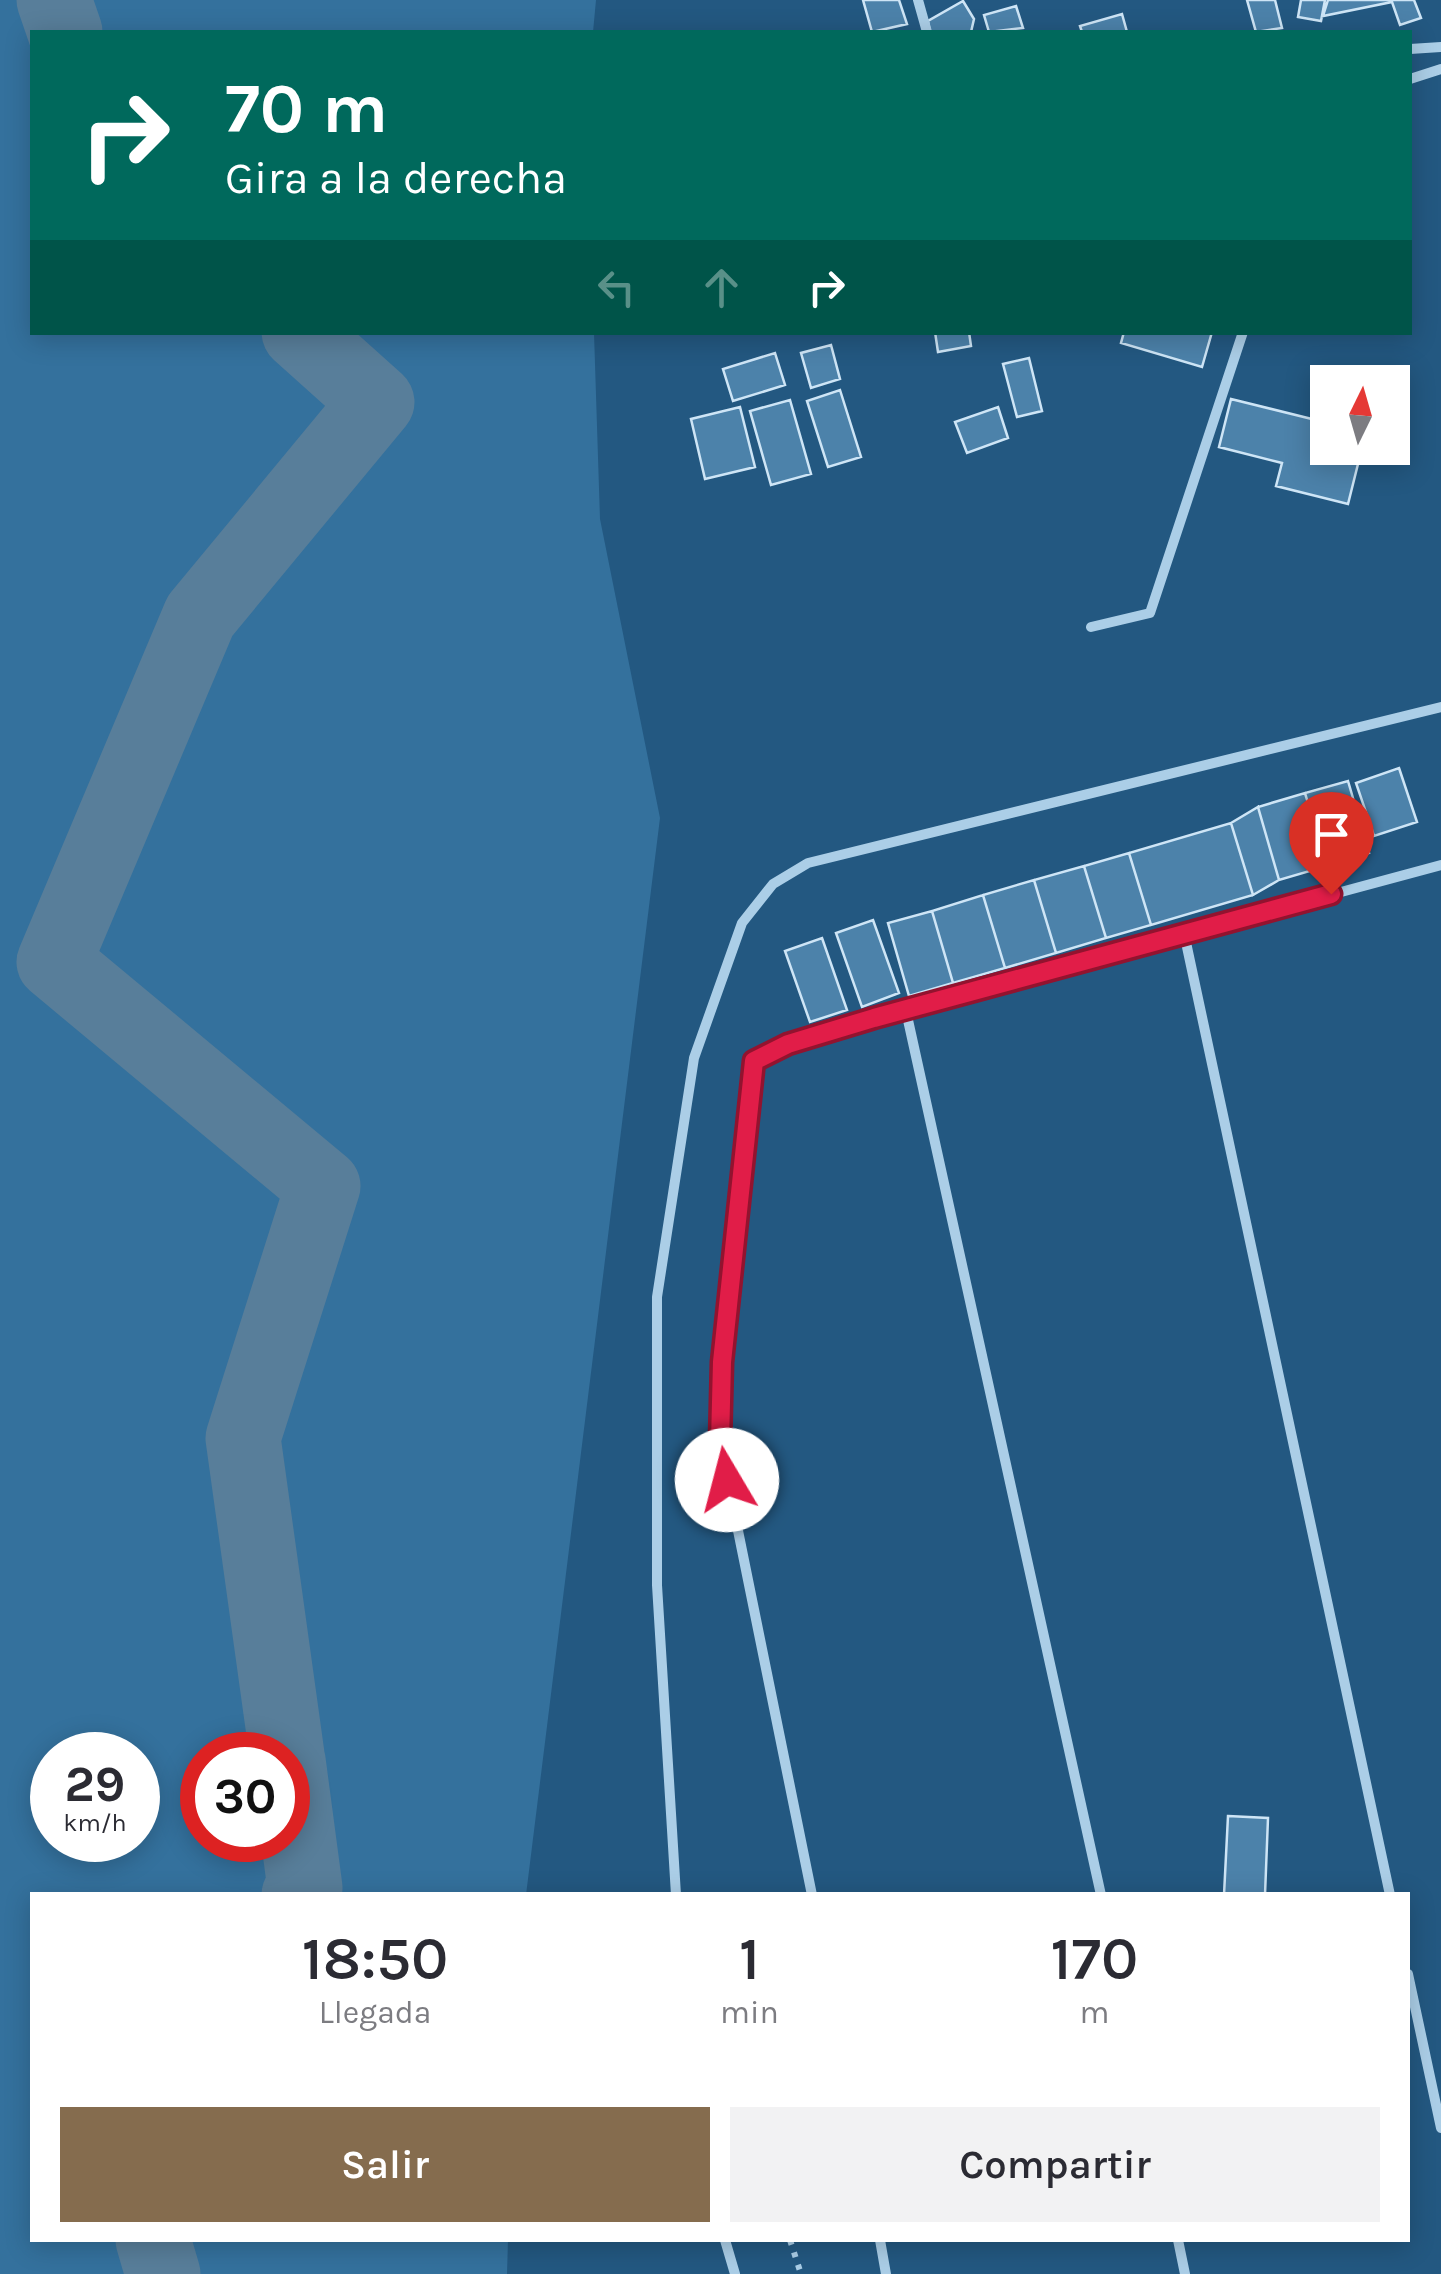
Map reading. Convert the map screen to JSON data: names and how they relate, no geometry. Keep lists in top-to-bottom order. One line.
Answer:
{"north":"top","page":{"turn":["70 m","Gira a la derecha"],"speed":"29 km/h","limit":"30","eta":["18:50","Llegada","1","min","170","m"],"buttons":["Salir","Compartir"]}}
